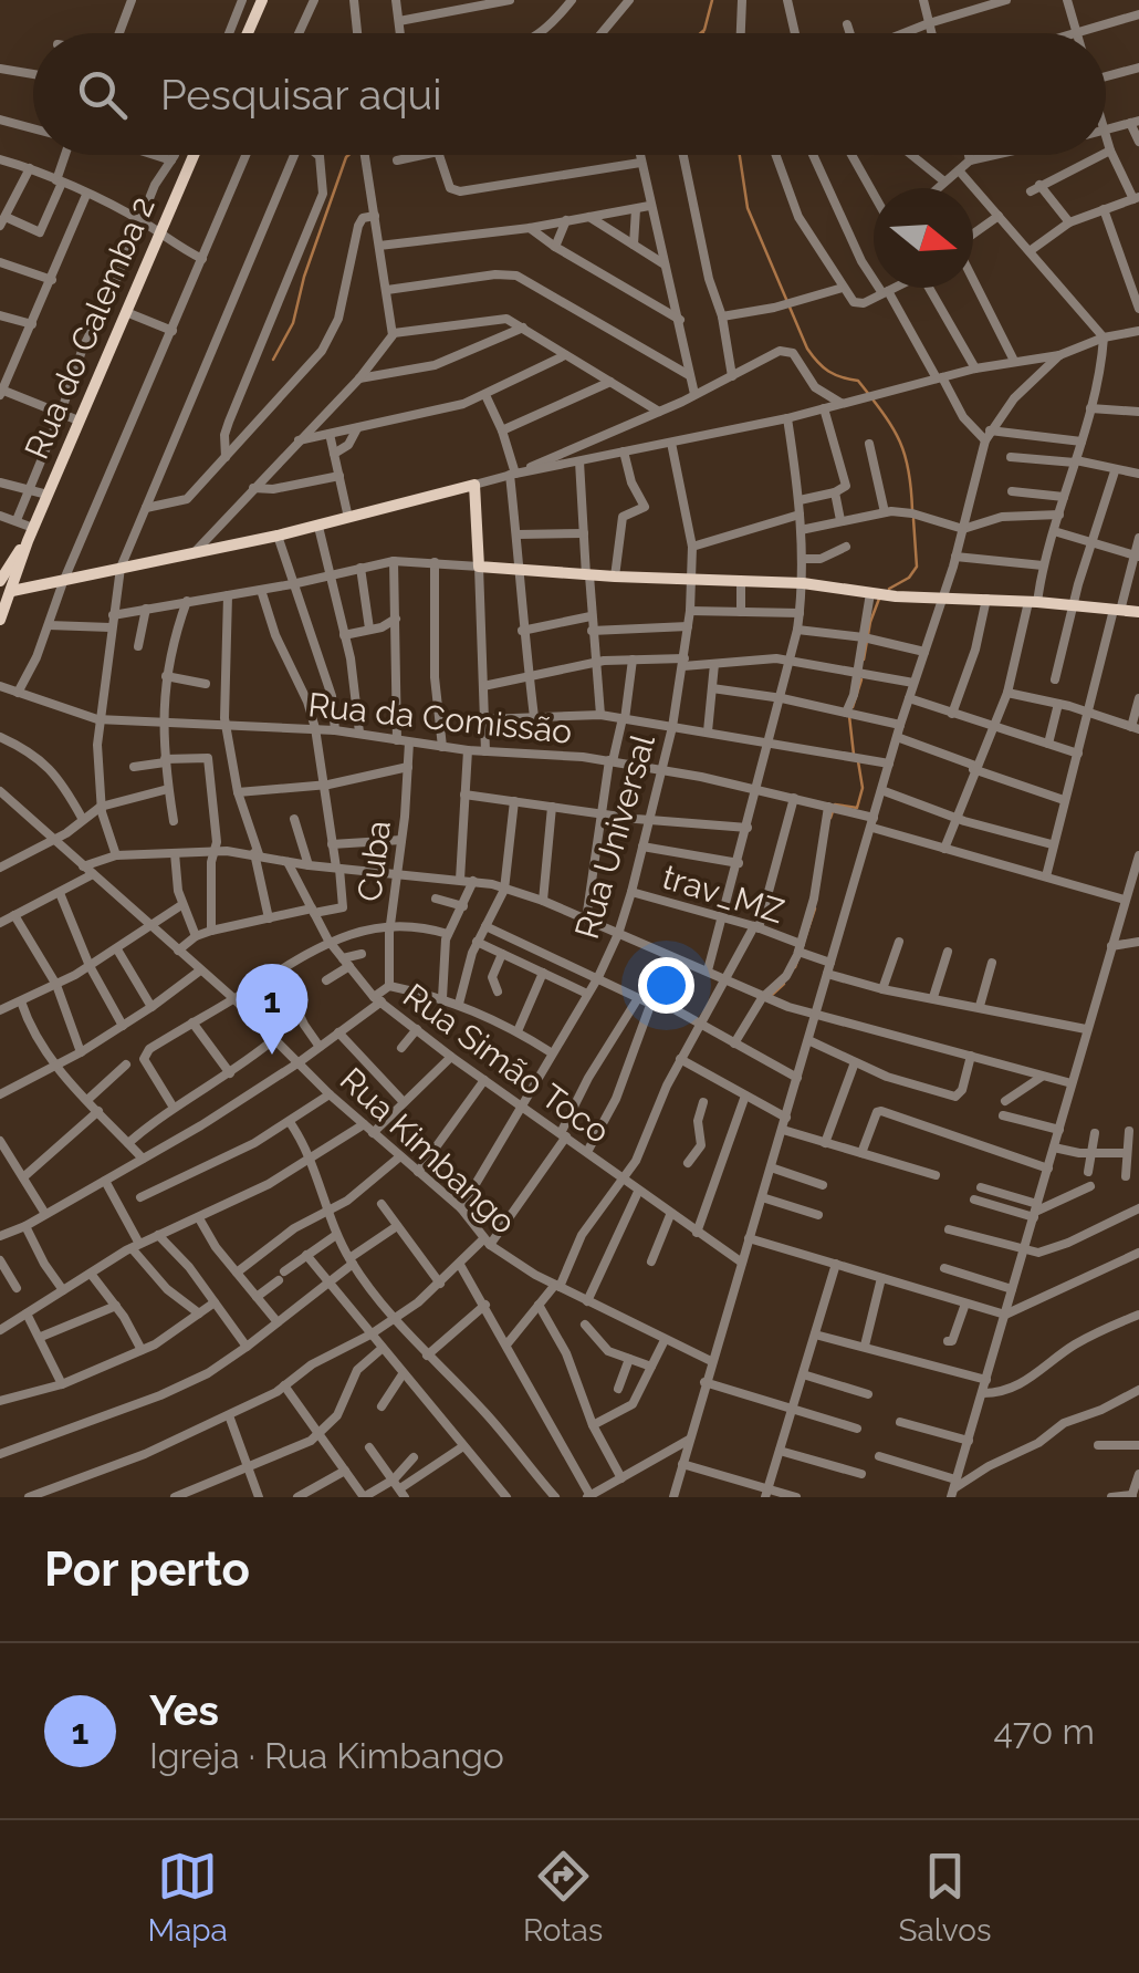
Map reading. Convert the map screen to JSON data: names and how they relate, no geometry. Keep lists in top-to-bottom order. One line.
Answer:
{"streets":{"main road":["Rua do Calemba 2"],"street":["Rua da Comissão","Rua Universal","Cuba","trav_MZ","Rua Simão Toco","Rua Kimbango"]},"crossings":[["Rua da Comissão","Rua Universal"],["Rua da Comissão","Cuba"],["Rua Universal","trav_MZ"],["Rua Universal","Rua Simão Toco"],["Rua Universal","Rua Kimbango"]],"north":"right","page":{"search":"Pesquisar aqui","pins":"1","heading":"Por perto","list":[{"mark":"1","name":"Yes","note":"Igreja · Rua Kimbango","value":"470 m"}],"nav":["Mapa","Rotas","Salvos"]}}
